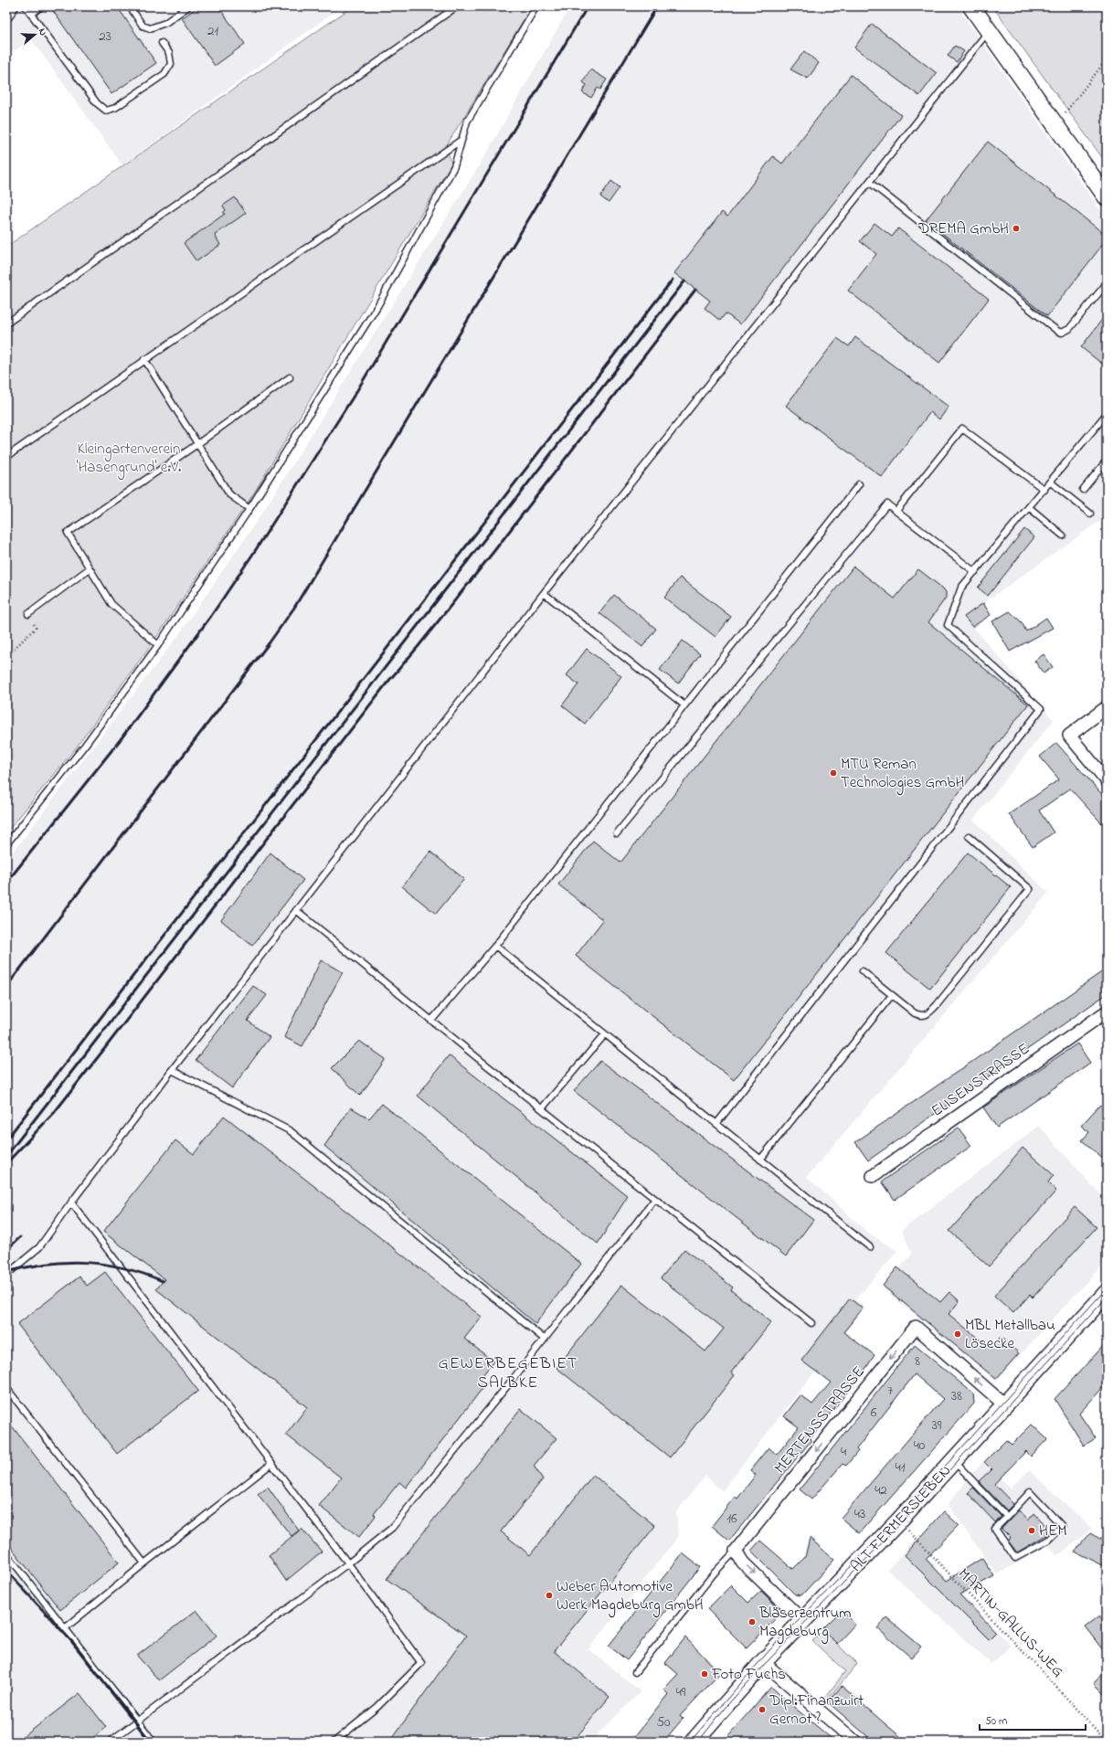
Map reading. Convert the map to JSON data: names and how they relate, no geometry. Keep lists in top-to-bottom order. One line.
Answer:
{"streets":{"main road":["ALT FERMERSLEBEN"],"street":["ELISENSTRASSE","MERTENSSTRASSE"],"path":["MARTIN-GALLUS-WEG"]},"crossings":[["MERTENSSTRASSE","ALT FERMERSLEBEN"],["ALT FERMERSLEBEN","MARTIN-GALLUS-WEG"]],"districts":["GEWERBEGEBIET SALBKE"],"parks":["Kleingartenverein 'Hasengrund' e.V."],"places":["DREMA GmbH","MTU Reman Technologies GmbH","MBL Metallbau Lösecke","HEM","Weber Automotive Werk Magdeburg GmbH","Bläserzentrum Magdeburg","Foto Fuchs","Dipl.Finanzwirt Gernot ?"],"house_numbers":["21","23","8","7","38","6","39","40","4","41","42","43","16","49","50"],"scale_bar":"50 m","north":"right"}
